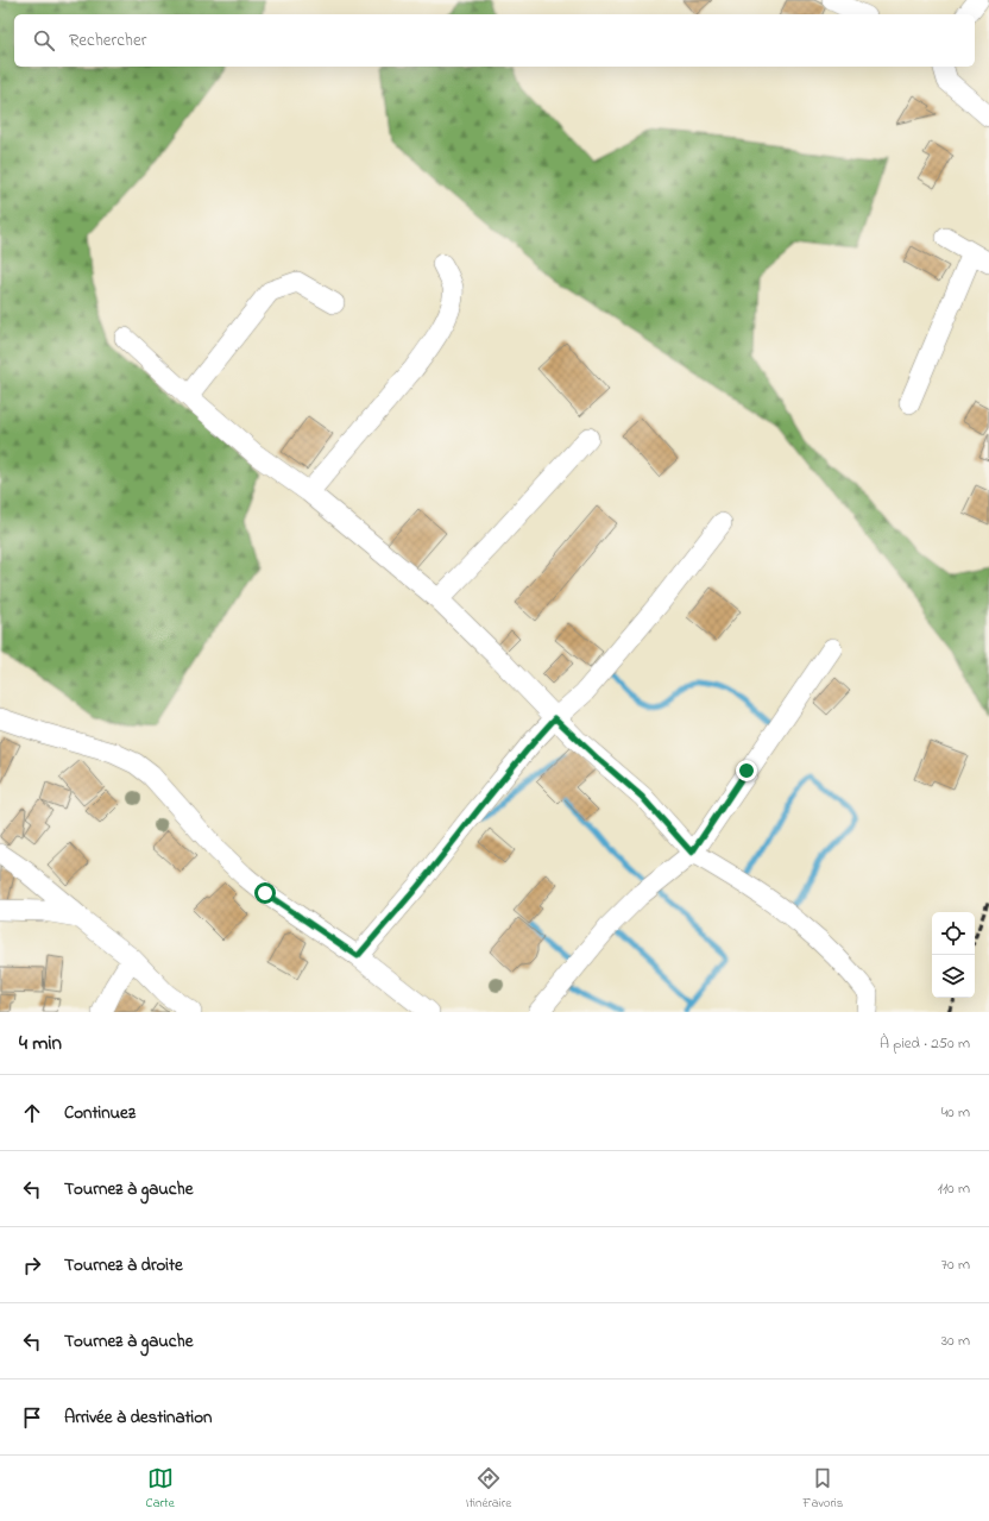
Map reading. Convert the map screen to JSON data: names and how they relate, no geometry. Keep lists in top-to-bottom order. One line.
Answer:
{"page":{"search":"Rechercher","heading":["4 min","À pied · 250 m"],"list":[["Continuez","40 m"],["Tournez à gauche","110 m"],["Tournez à droite","70 m"],["Tournez à gauche","30 m"],"Arrivée à destination"],"nav":["Carte","Itinéraire","Favoris"]}}
